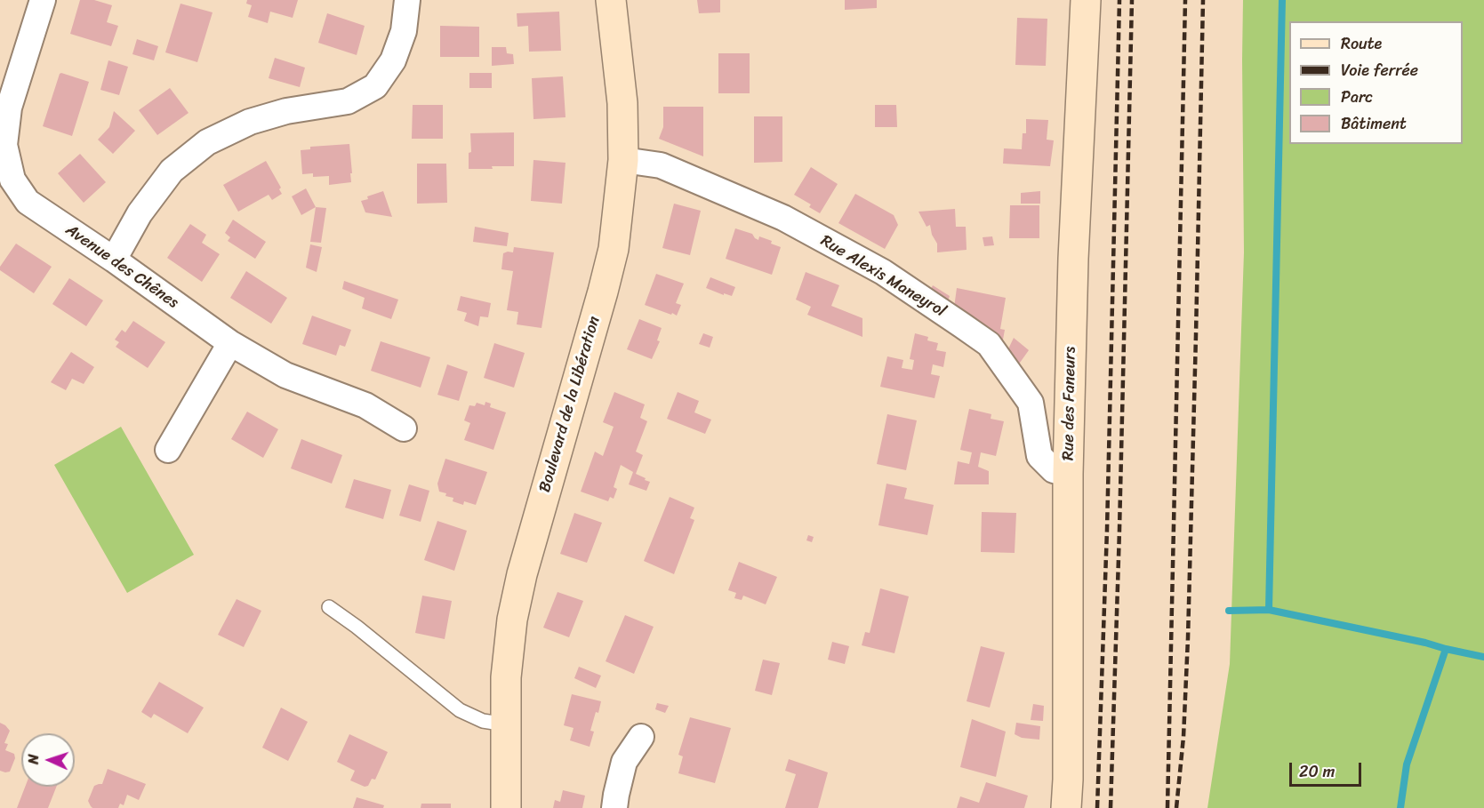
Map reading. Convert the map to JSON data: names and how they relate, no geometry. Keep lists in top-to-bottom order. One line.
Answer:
{"streets":{"street":["Avenue des Chênes","Rue Alexis Maneyrol","Rue des Faneurs","Boulevard de la Libération"]},"crossings":[["Rue Alexis Maneyrol","Rue des Faneurs"],["Rue Alexis Maneyrol","Boulevard de la Libération"]],"legend":["Route","Voie ferrée","Parc","Bâtiment"],"scale_bar":"20 m","north":"left"}
